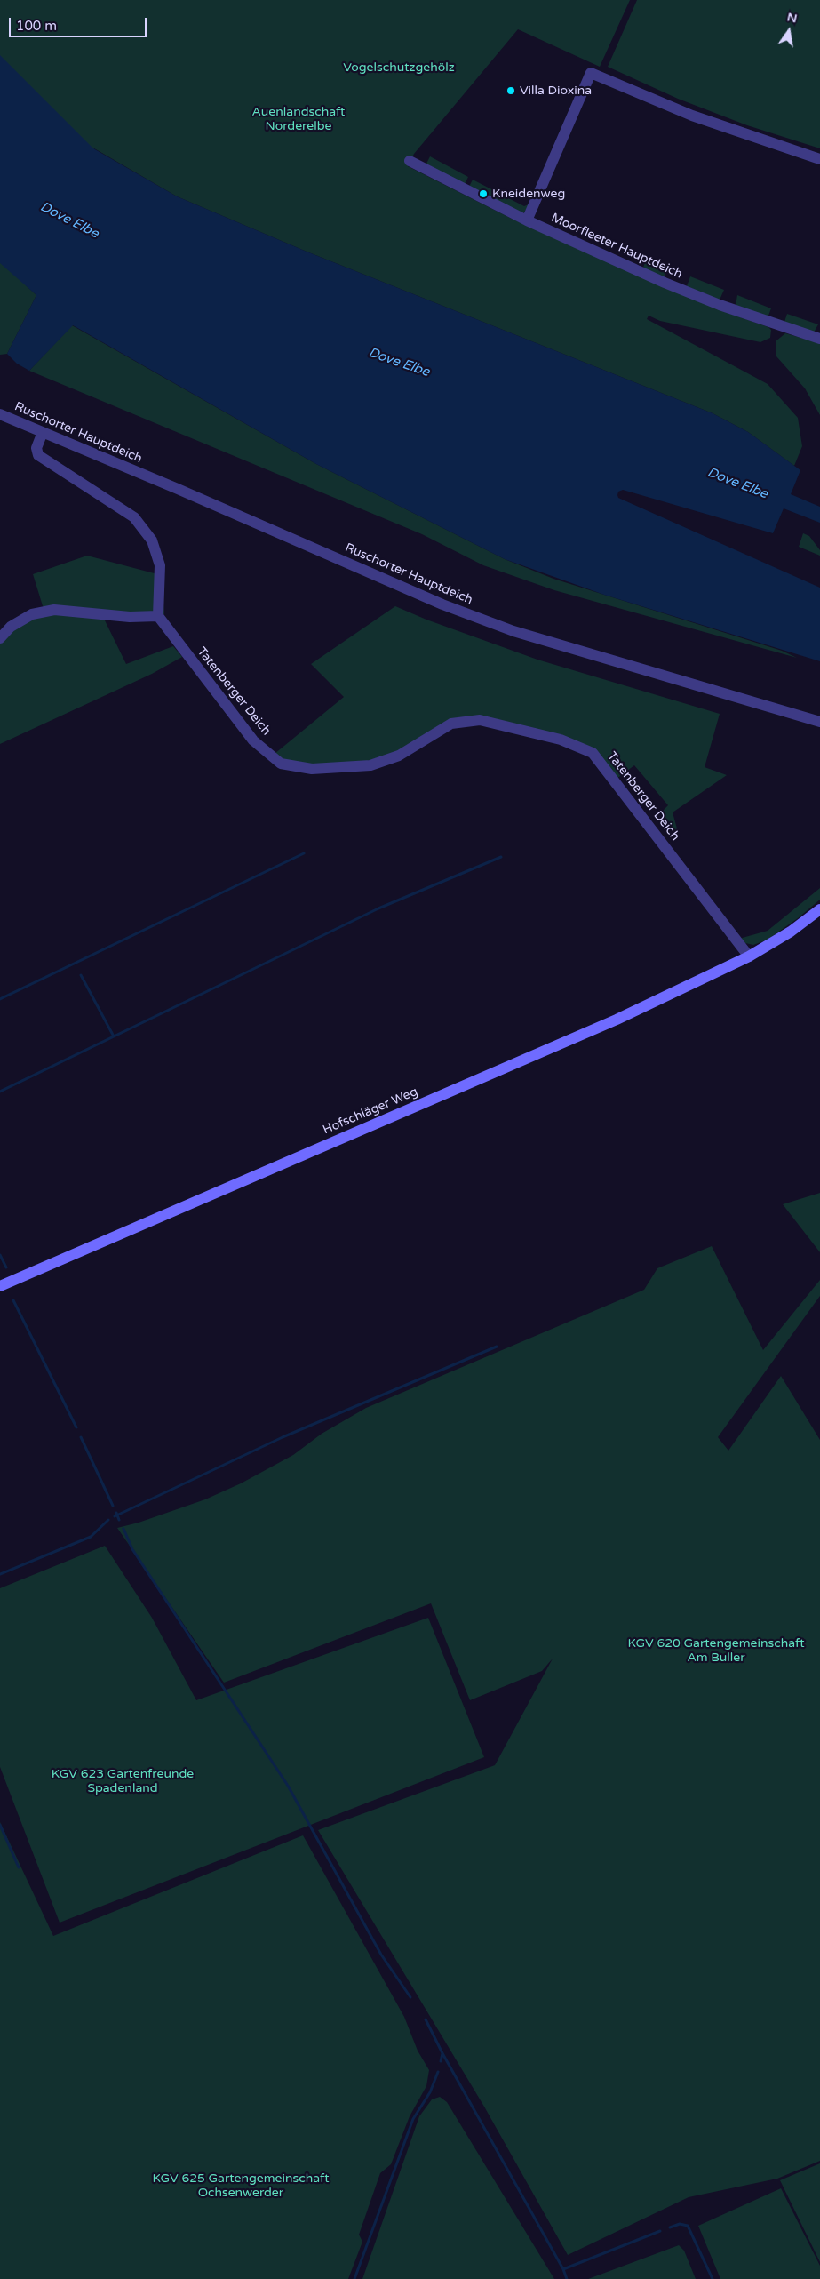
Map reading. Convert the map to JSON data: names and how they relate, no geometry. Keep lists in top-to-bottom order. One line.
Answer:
{"streets":{"street":["Moorfleeter Hauptdeich","Ruschorter Hauptdeich","Tatenberger Deich","Hofschläger Weg"]},"crossings":[["Tatenberger Deich","Hofschläger Weg"]],"water":["Dove Elbe"],"parks":["Vogelschutzgehölz","Auenlandschaft Norderelbe","KGV 620 Gartengemeinschaft Am Buller","KGV 623 Gartenfreunde Spadenland","KGV 625 Gartengemeinschaft Ochsenwerder"],"places":["Villa Dioxina","Kneidenweg"],"scale_bar":"100 m","north":"top"}
